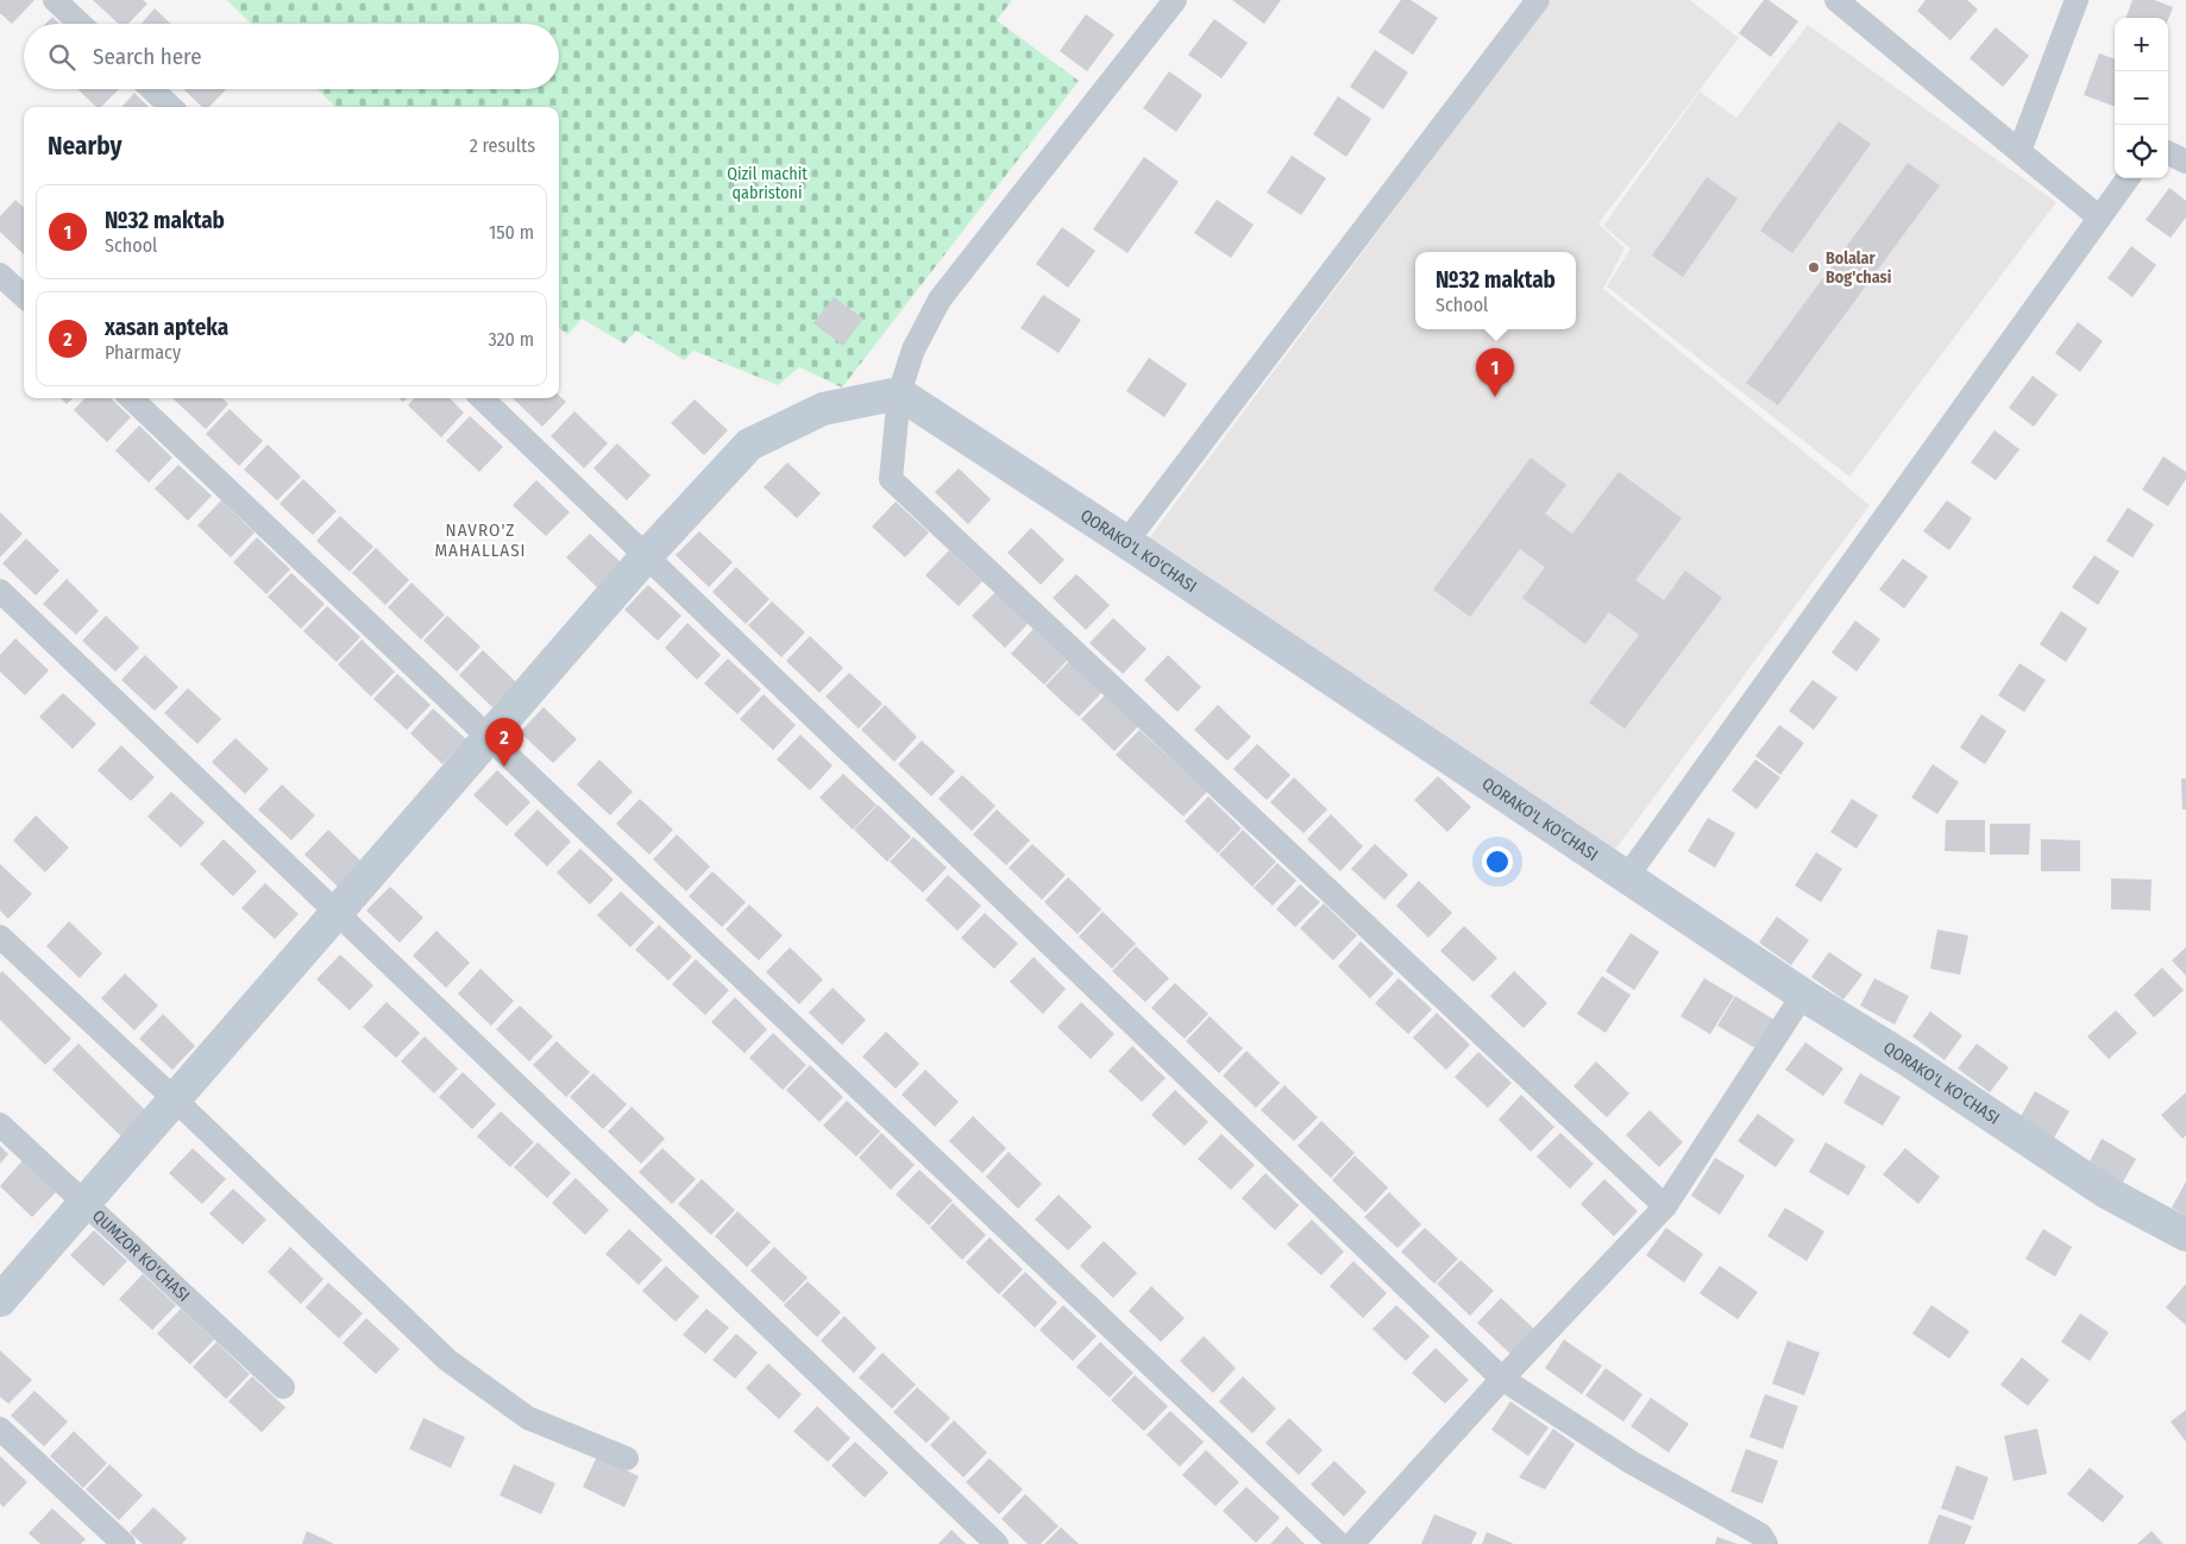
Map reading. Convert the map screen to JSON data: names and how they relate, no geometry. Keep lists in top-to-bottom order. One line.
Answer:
{"streets":{"street":["QORAKO'L KO'CHASI","QUMZOR KO'CHASI"]},"districts":["NAVRO'Z MAHALLASI"],"parks":["Qizil machit qabristoni"],"places":["Bolalar Bog'chasi"],"page":{"map_buttons":["+","−"],"search":"Search here","heading":["Nearby","2 results"],"list":[{"mark":"1","name":"№32 maktab","note":"School","value":"150 m"},{"mark":"2","name":"xasan apteka","note":"Pharmacy","value":"320 m"}],"popup":["№32 maktab","School"],"pins":["1","2"]}}
